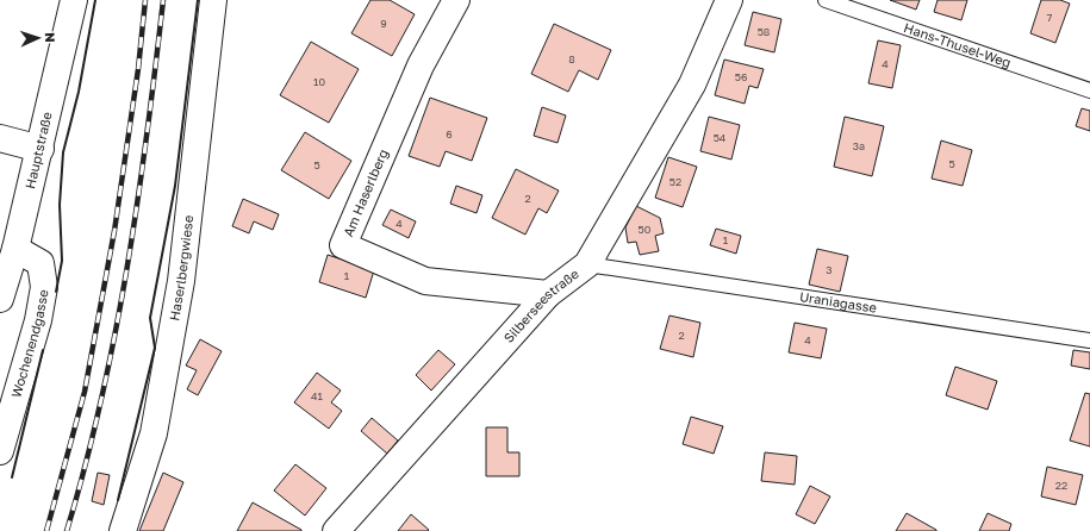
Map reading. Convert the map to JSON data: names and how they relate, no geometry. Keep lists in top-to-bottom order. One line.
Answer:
{"streets":{"street":["Hauptstraße","Am Haserlberg","Haserlbergwiese","Silberseestraße","Wochenendgasse"],"lane":["Hans-Thusel-Weg","Uraniagasse"]},"crossings":[["Hauptstraße","Wochenendgasse"],["Am Haserlberg","Silberseestraße"],["Uraniagasse","Silberseestraße"]],"house_numbers":["7","9","58","8","4","56","10","6","54","3a","5","5","52","2","4","50","1","3","1","2","4","41","22"],"north":"right"}
